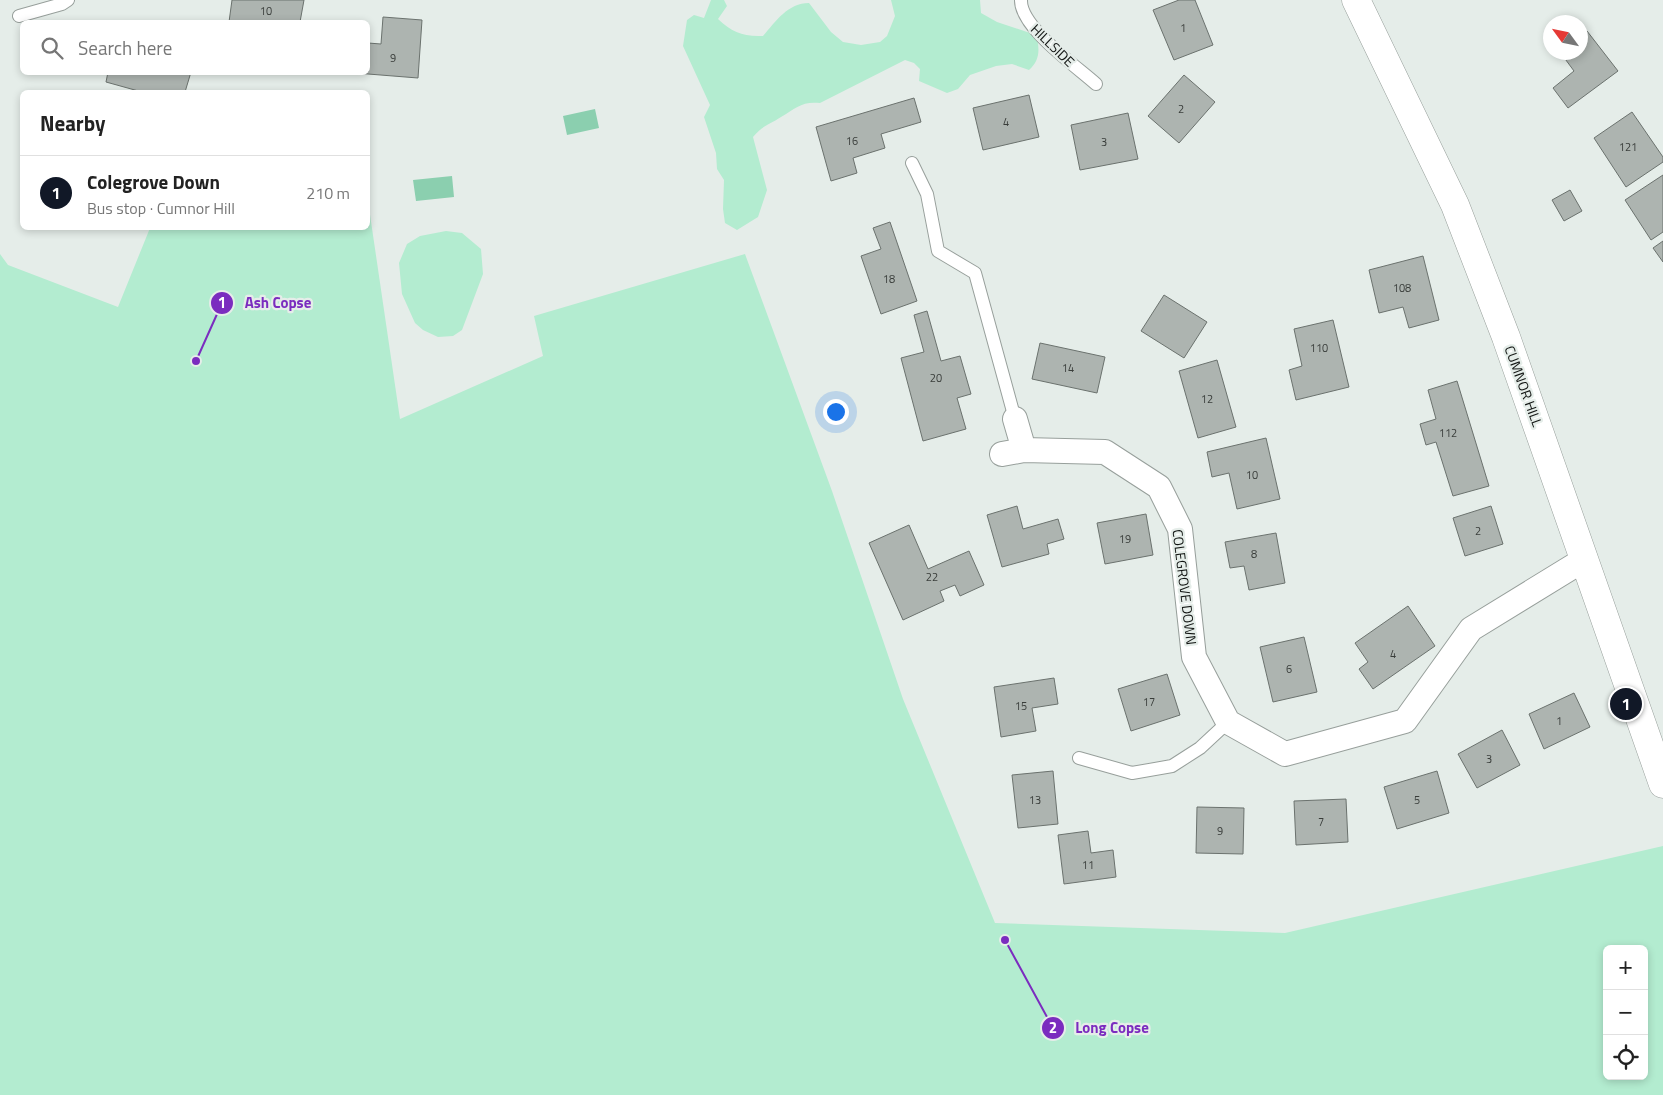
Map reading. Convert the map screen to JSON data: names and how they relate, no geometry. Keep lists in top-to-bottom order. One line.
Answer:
{"streets":{"street":["CUMNOR HILL","COLEGROVE DOWN"],"lane":["HILLSIDE"]},"places":["Ash Copse","Long Copse"],"house_numbers":["10","1","9","2","4","16","3","121","18","108","110","14","20","12","112","10","2","19","8","22","4","6","17","15","1","3","13","5","7","9","11"],"north":"top left","page":{"search":"Search here","heading":"Nearby","list":[{"mark":"1","name":"Colegrove Down","note":"Bus stop · Cumnor Hill","value":"210 m"}],"pins":"1","map_buttons":["+","−"]}}
